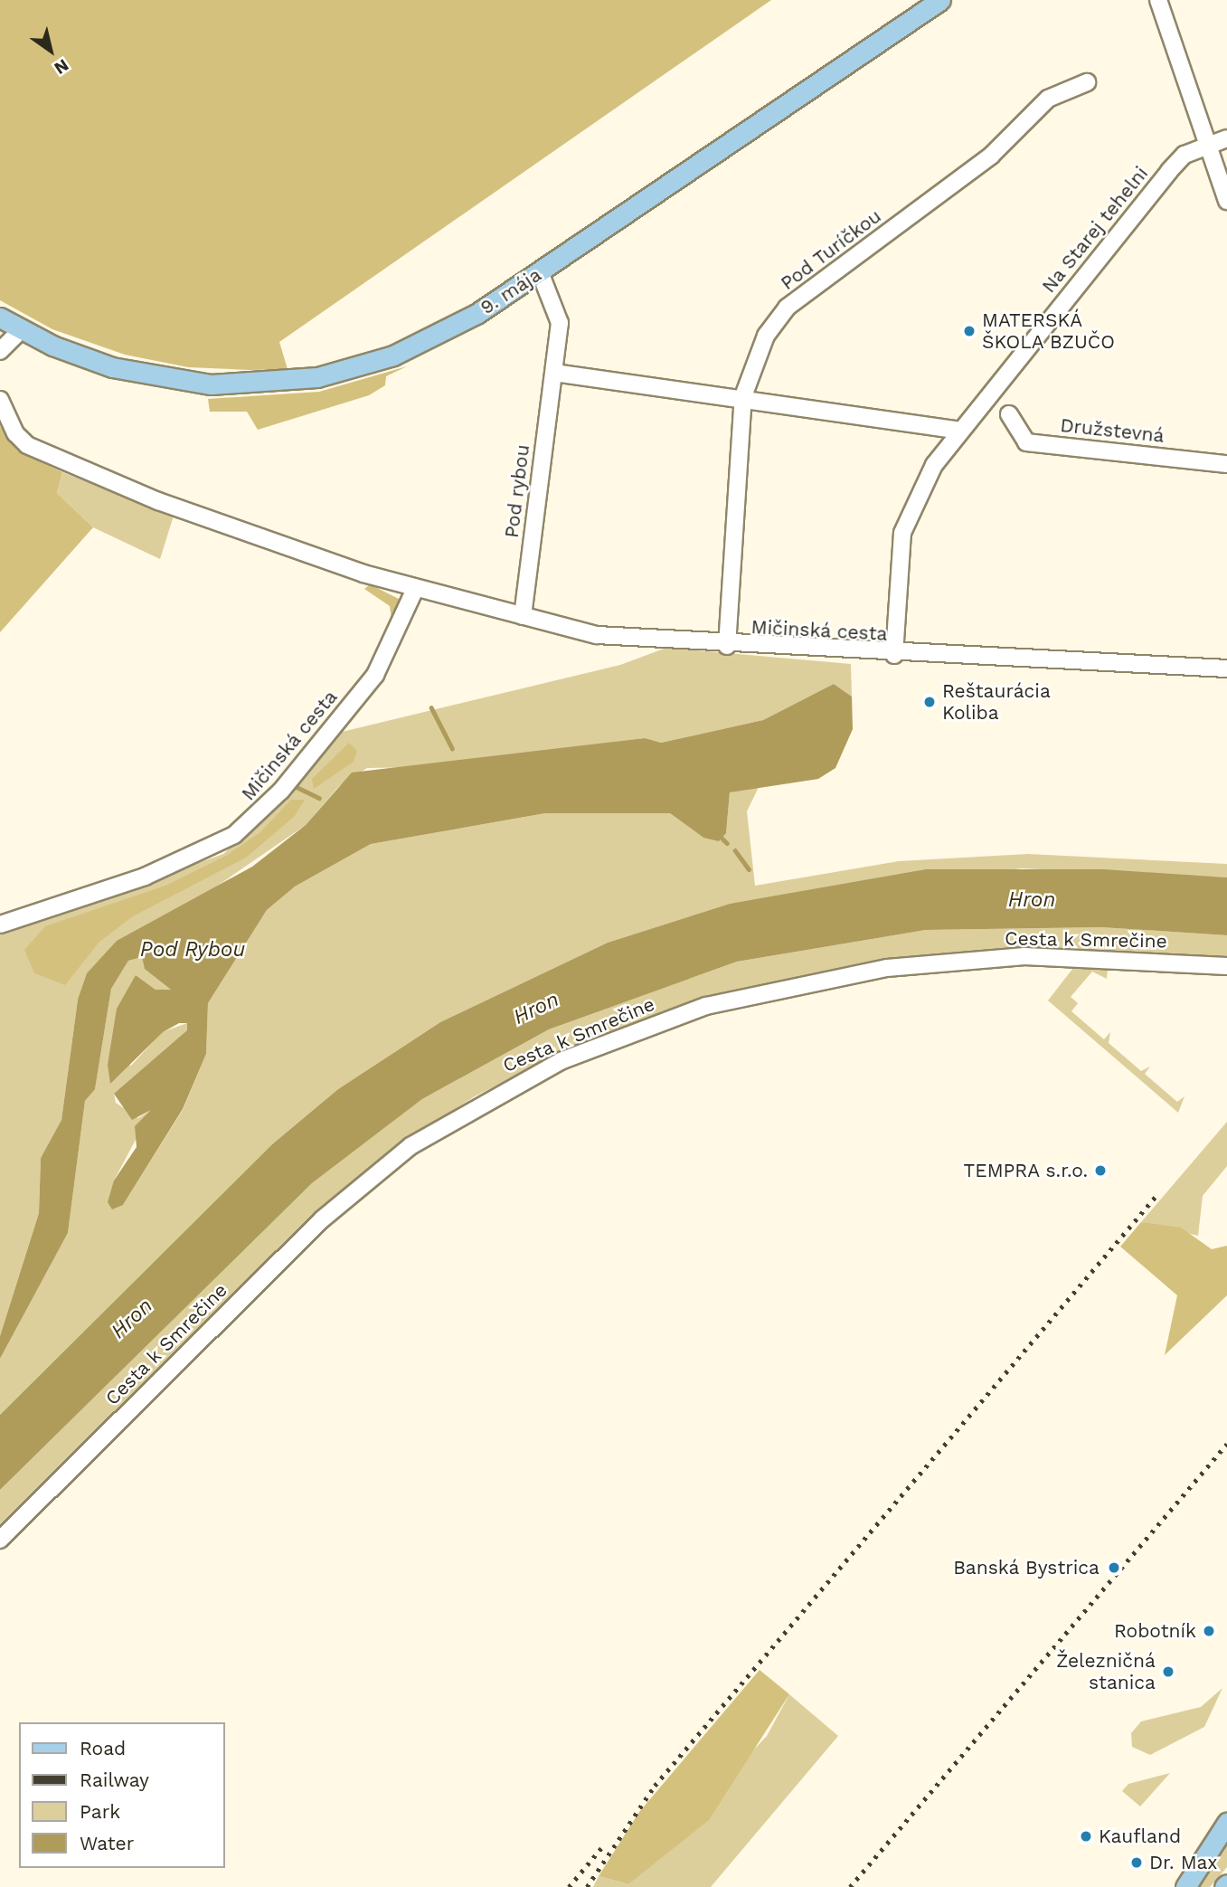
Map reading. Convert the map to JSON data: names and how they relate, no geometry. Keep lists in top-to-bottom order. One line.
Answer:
{"streets":{"main road":["9. mája"],"street":["Na Starej tehelni","Pod Turíčkou","Družstevná","Pod rybou","Mičinská cesta","Cesta k Smrečine"]},"crossings":[["Na Starej tehelni","Mičinská cesta"],["Pod Turíčkou","Mičinská cesta"],["9. mája","Pod rybou"],["Pod rybou","Mičinská cesta"]],"water":["Hron","Pod Rybou"],"places":["MATERSKÁ ŠKOLA BZUČO","Reštaurácia Koliba","TEMPRA s.r.o.","Banská Bystrica","Robotník","Železničná stanica","Kaufland","Dr. Max"],"legend":["Road","Railway","Park","Water"],"north":"bottom right"}
